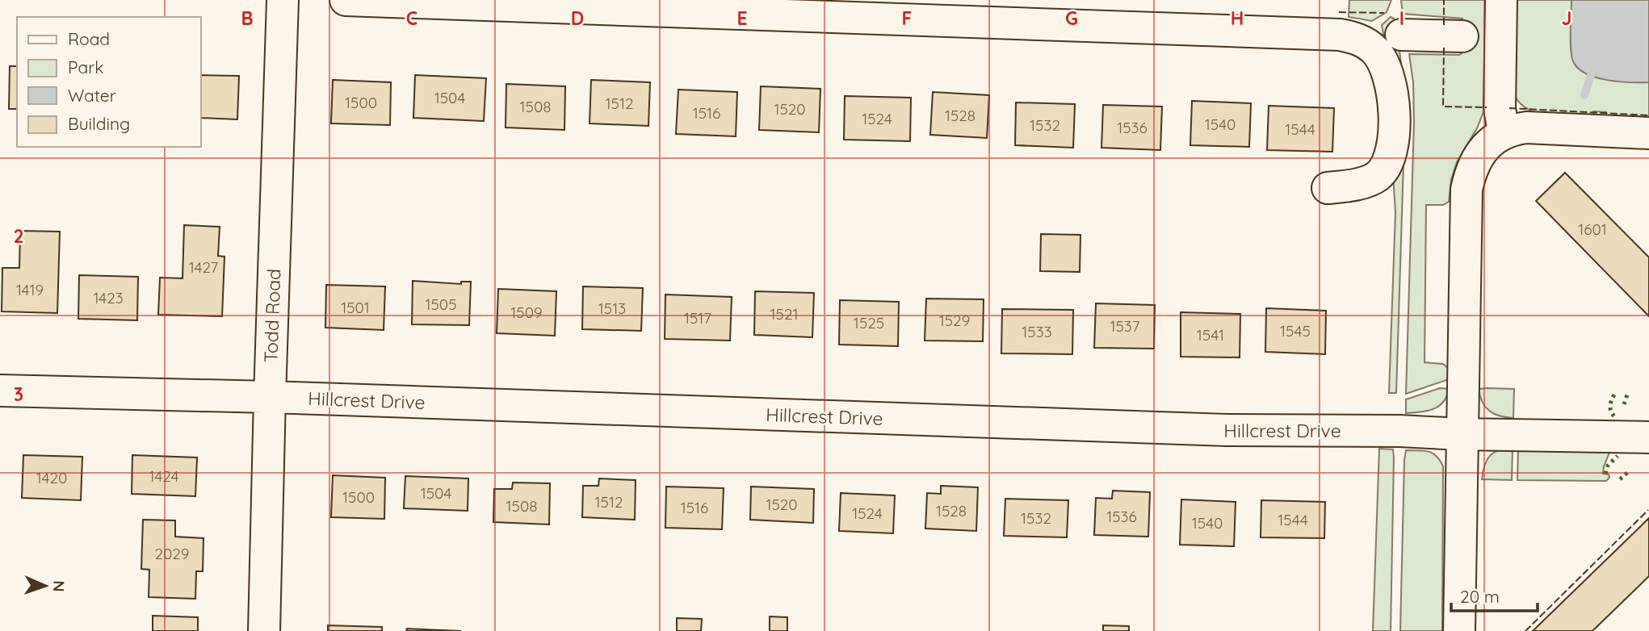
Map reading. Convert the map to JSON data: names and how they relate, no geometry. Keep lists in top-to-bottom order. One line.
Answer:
{"streets":{"street":["Todd Road","Hillcrest Drive"]},"crossings":[["Todd Road","Hillcrest Drive"]],"house_numbers":["1504","1500","1512","1508","1520","1516","1528","1524","1540","1532","1536","1544","1601","1427","1419","1423","1505","1501","1513","1509","1521","1517","1529","1525","1537","1545","1533","1541","1424","1420","1504","1500","1512","1520","1508","1516","1528","1524","1536","1532","1544","1540","2029"],"legend":["Road","Park","Water","Building"],"scale_bar":"20 m","north":"right","grid":{"columns":["B","C","D","E","F","G","H","I","J"],"rows":["2","3"]}}
